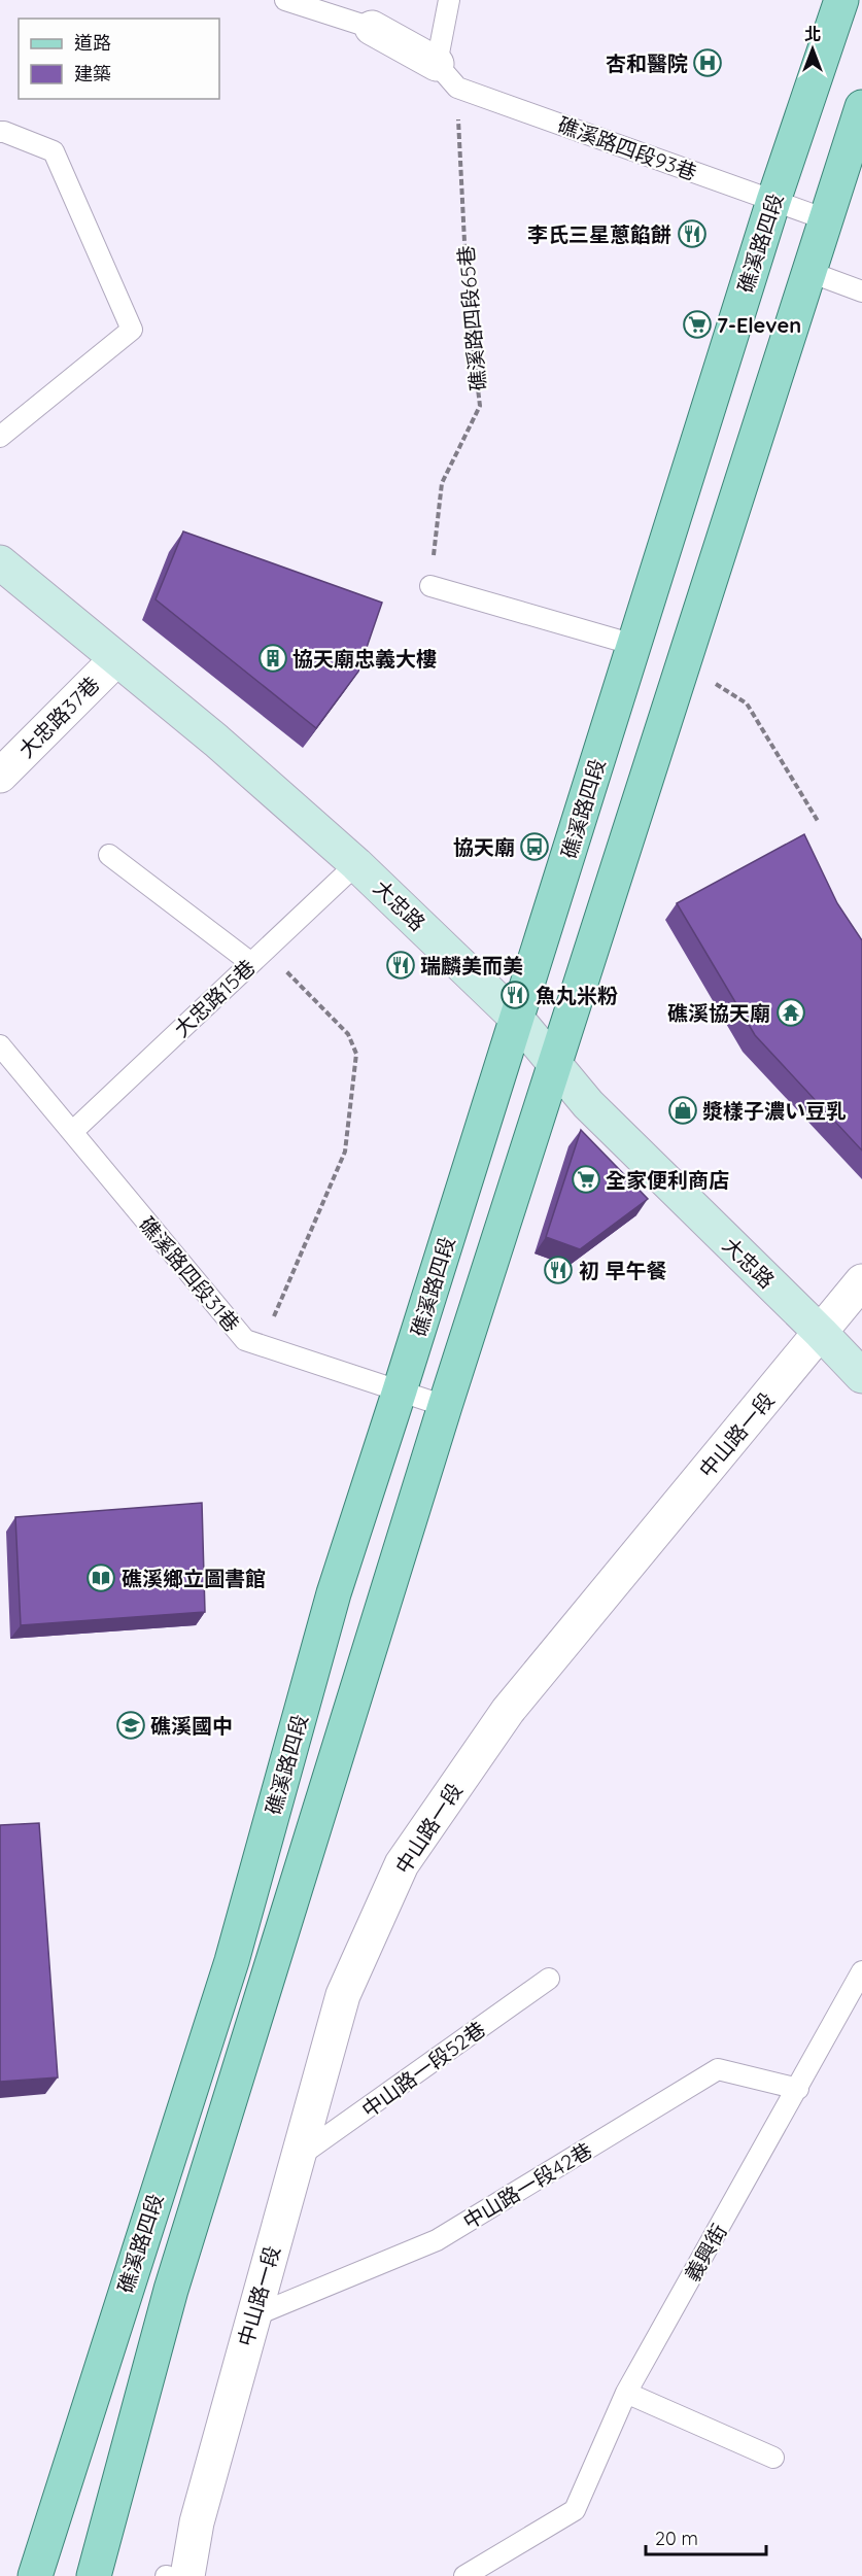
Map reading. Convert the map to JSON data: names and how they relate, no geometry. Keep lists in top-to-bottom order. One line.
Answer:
{"streets":{"main road":["礁溪路四段"],"street":["大忠路37巷","大忠路","中山路一段"],"lane":["礁溪路四段93巷","大忠路15巷","礁溪路四段31巷","中山路一段52巷","中山路一段42巷","義興街"],"path":["礁溪路四段65巷"]},"crossings":[["礁溪路四段93巷","礁溪路四段"],["礁溪路四段93巷","礁溪路四段65巷"],["礁溪路四段","大忠路"],["礁溪路四段","礁溪路四段31巷"],["大忠路37巷","大忠路"],["大忠路","大忠路15巷"],["大忠路","中山路一段"],["大忠路15巷","礁溪路四段31巷"],["中山路一段","中山路一段52巷"],["中山路一段","中山路一段42巷"],["中山路一段42巷","義興街"]],"places":{"hospital":["杏和醫院"],"restaurant":["李氏三星蔥餡餅","瑞麟美而美","魚丸米粉","初 早午餐"],"supermarket":["7-Eleven","全家便利商店"],"building":["協天廟忠義大樓"],"bus stop":["協天廟"],"temple":["礁溪協天廟"],"shop":["漿樣子濃い豆乳"],"library":["礁溪鄉立圖書館"],"school or university":["礁溪國中"]},"legend":["道路","建築"],"scale_bar":"20 m","north":"top"}
